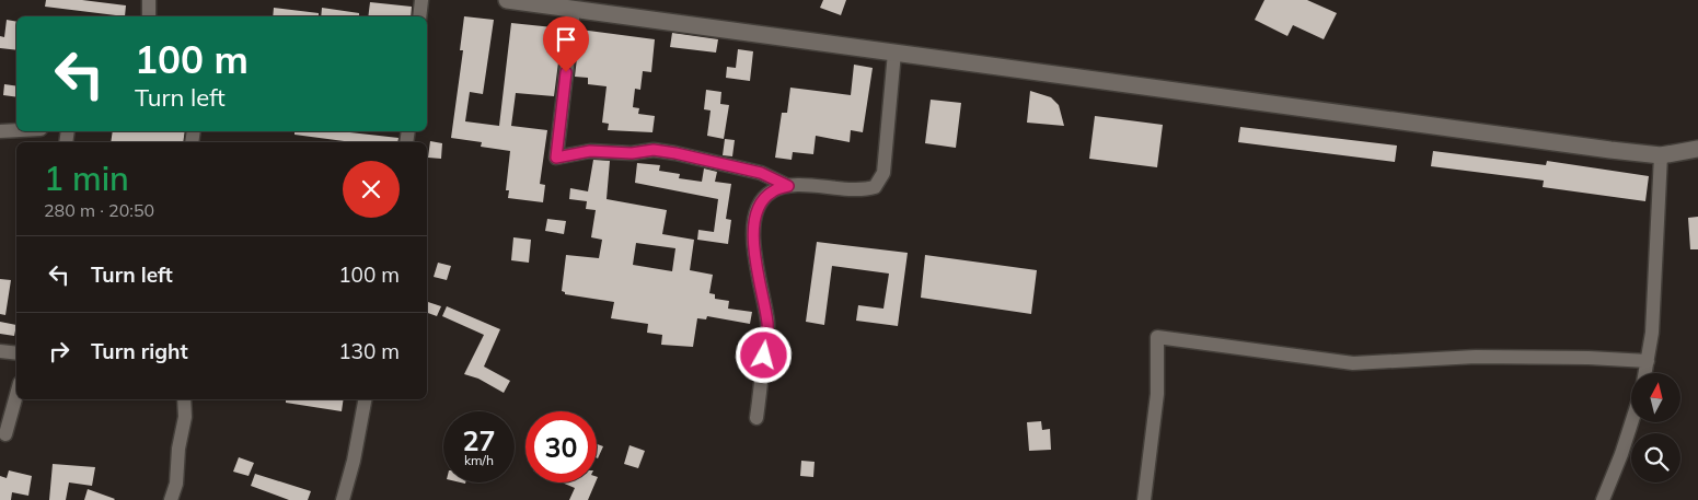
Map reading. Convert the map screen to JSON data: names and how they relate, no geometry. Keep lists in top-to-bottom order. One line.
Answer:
{"north":"top","page":{"turn":["100 m","Turn left"],"heading":["1 min","280 m · 20:50"],"list":[{"name":"Turn left","value":"100 m"},{"name":"Turn right","value":"130 m"}],"speed":"27 km/h","limit":"30"}}
